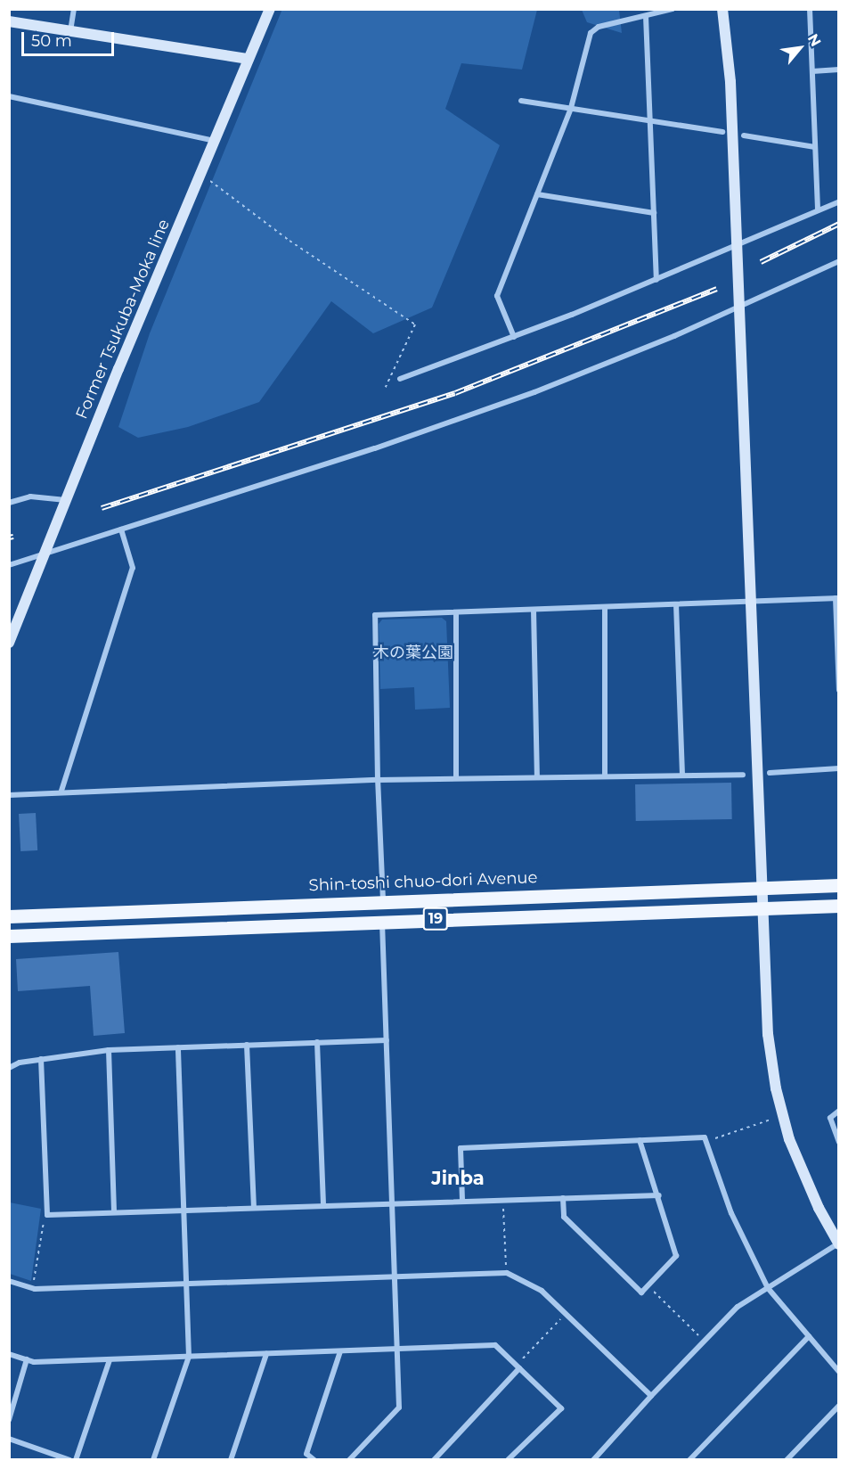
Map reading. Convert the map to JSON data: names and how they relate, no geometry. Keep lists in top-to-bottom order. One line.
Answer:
{"streets":{"main road":["Shin-toshi chuo-dori Avenue","19"],"street":["Former Tsukuba-Moka line"]},"districts":["Jinba"],"parks":["木の葉公園"],"scale_bar":"50 m","north":"top right"}
